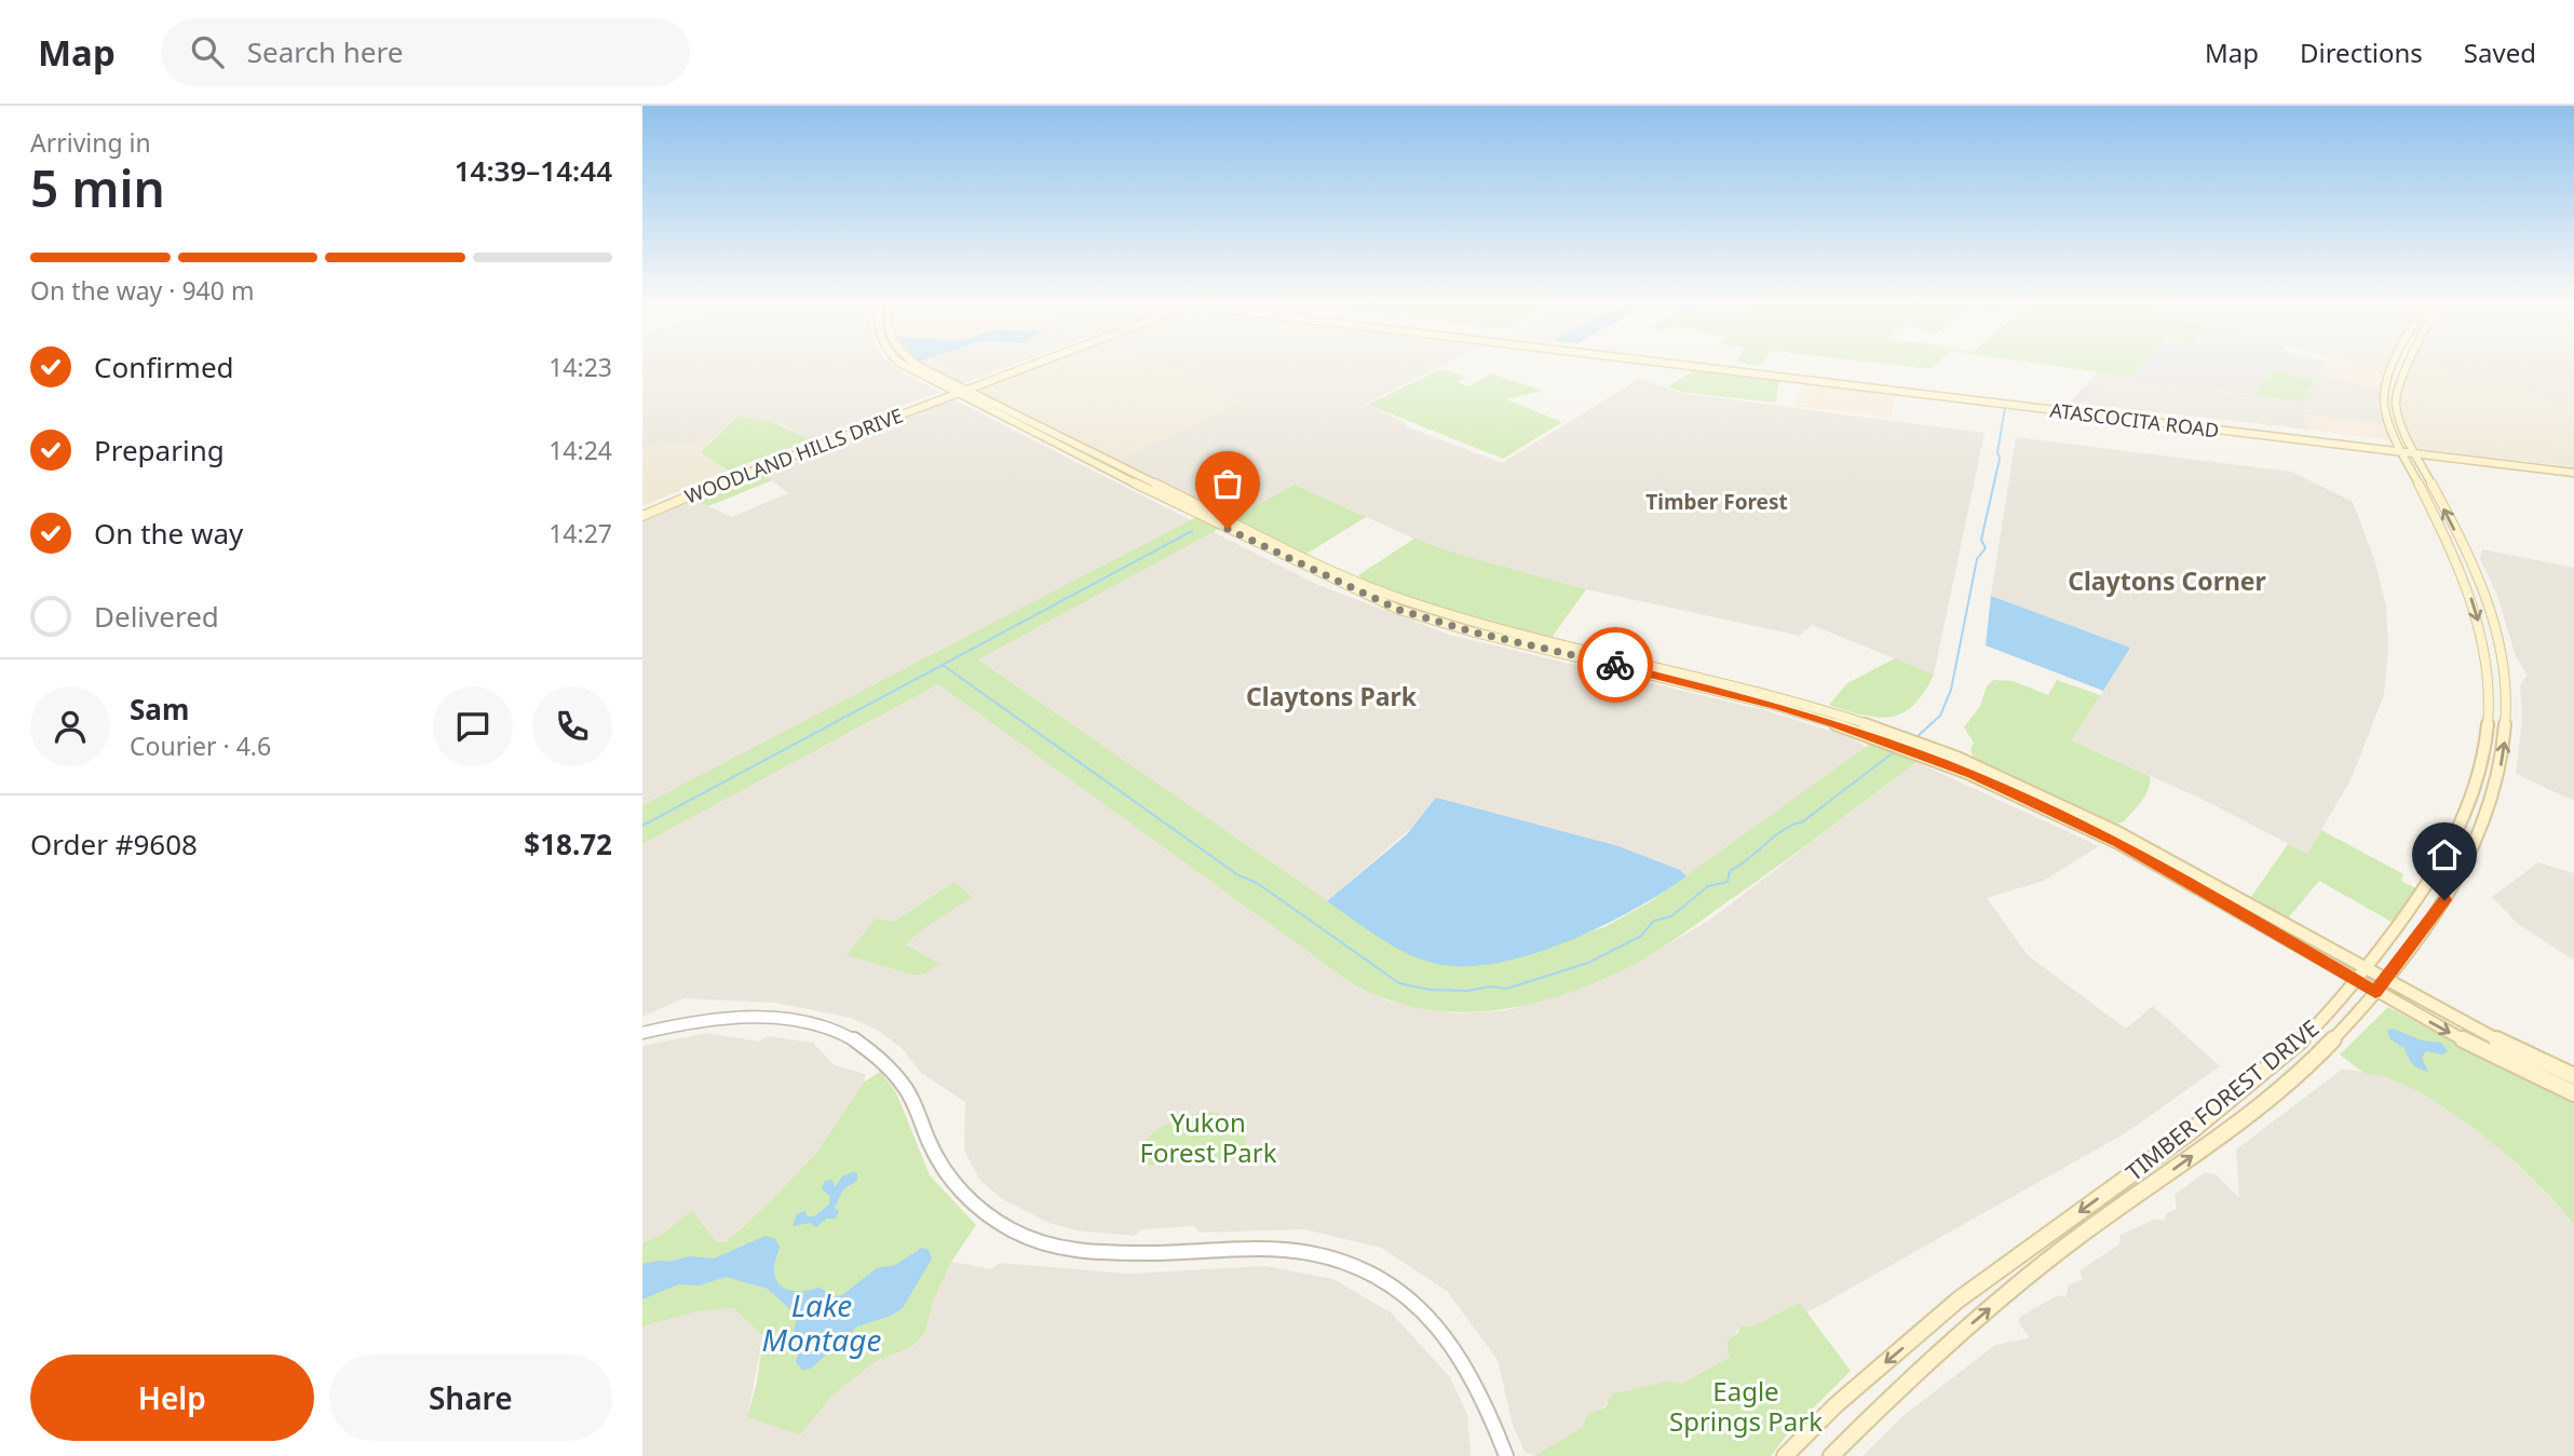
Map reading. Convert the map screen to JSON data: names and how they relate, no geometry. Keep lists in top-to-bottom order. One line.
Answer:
{"streets":{"main road":["ATASCOCITA ROAD","WOODLAND HILLS DRIVE","TIMBER FOREST DRIVE"]},"crossings":[["ATASCOCITA ROAD","TIMBER FOREST DRIVE"]],"districts":["Timber Forest","Claytons Corner","Claytons Park"],"water":["Lake Montage"],"parks":["Yukon Forest Park","Eagle Springs Park"],"page":{"header":"Map","search":"Search here","nav":["Map","Directions","Saved"],"heading":["5 min","Arriving in","14:39–14:44"],"panel":["Sam","Courier · 4.6","Order #9608","$18.72"],"bar":"On the way · 940 m","list":[["Confirmed","14:23"],["Preparing","14:24"],["On the way","14:27"],"Delivered"],"buttons":["Help","Share"]}}
